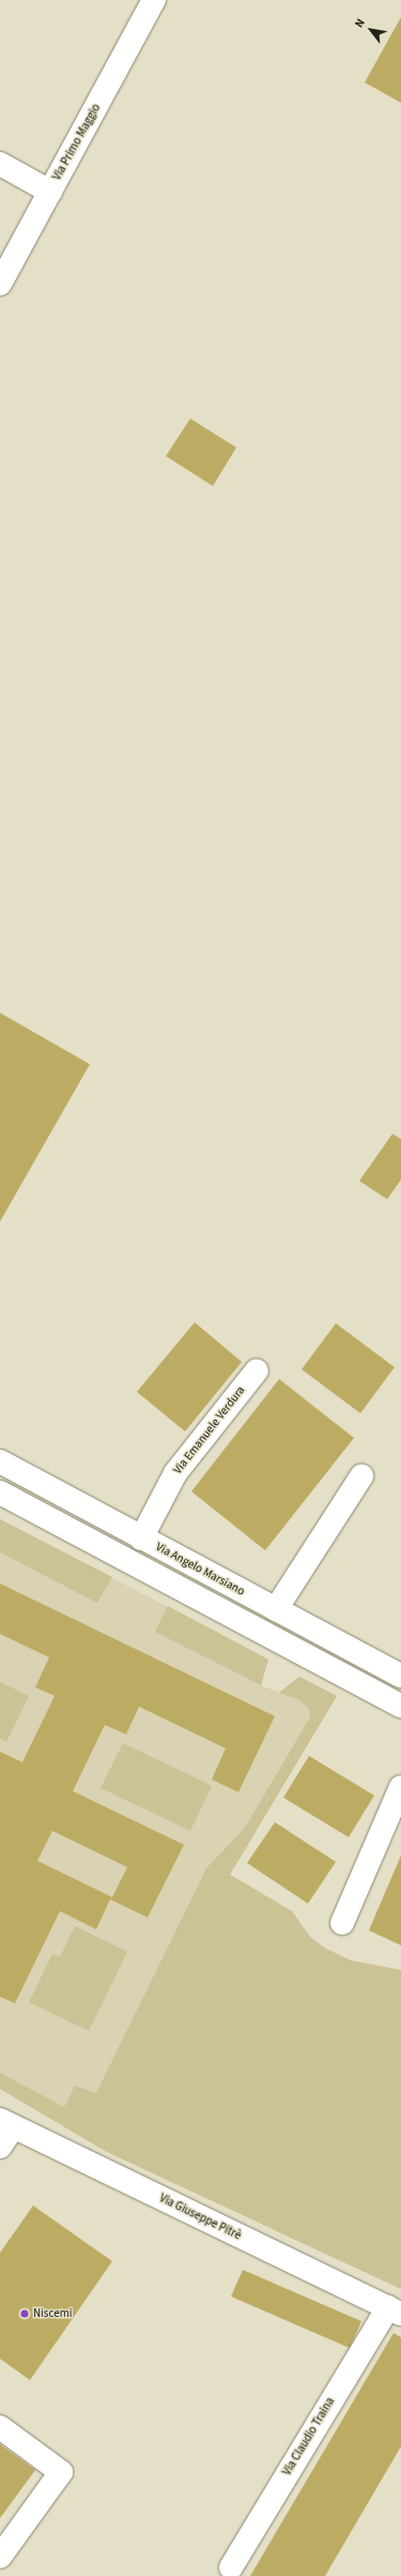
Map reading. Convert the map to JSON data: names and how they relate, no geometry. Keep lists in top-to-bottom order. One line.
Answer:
{"streets":{"street":["Via Primo Maggio","Via Emanuele Verdura","Via Angelo Marsiano","Via Giuseppe Pitrè","Via Claudio Traina"]},"crossings":[["Via Emanuele Verdura","Via Angelo Marsiano"],["Via Giuseppe Pitrè","Via Claudio Traina"]],"places":["Niscemi"],"north":"top left"}
